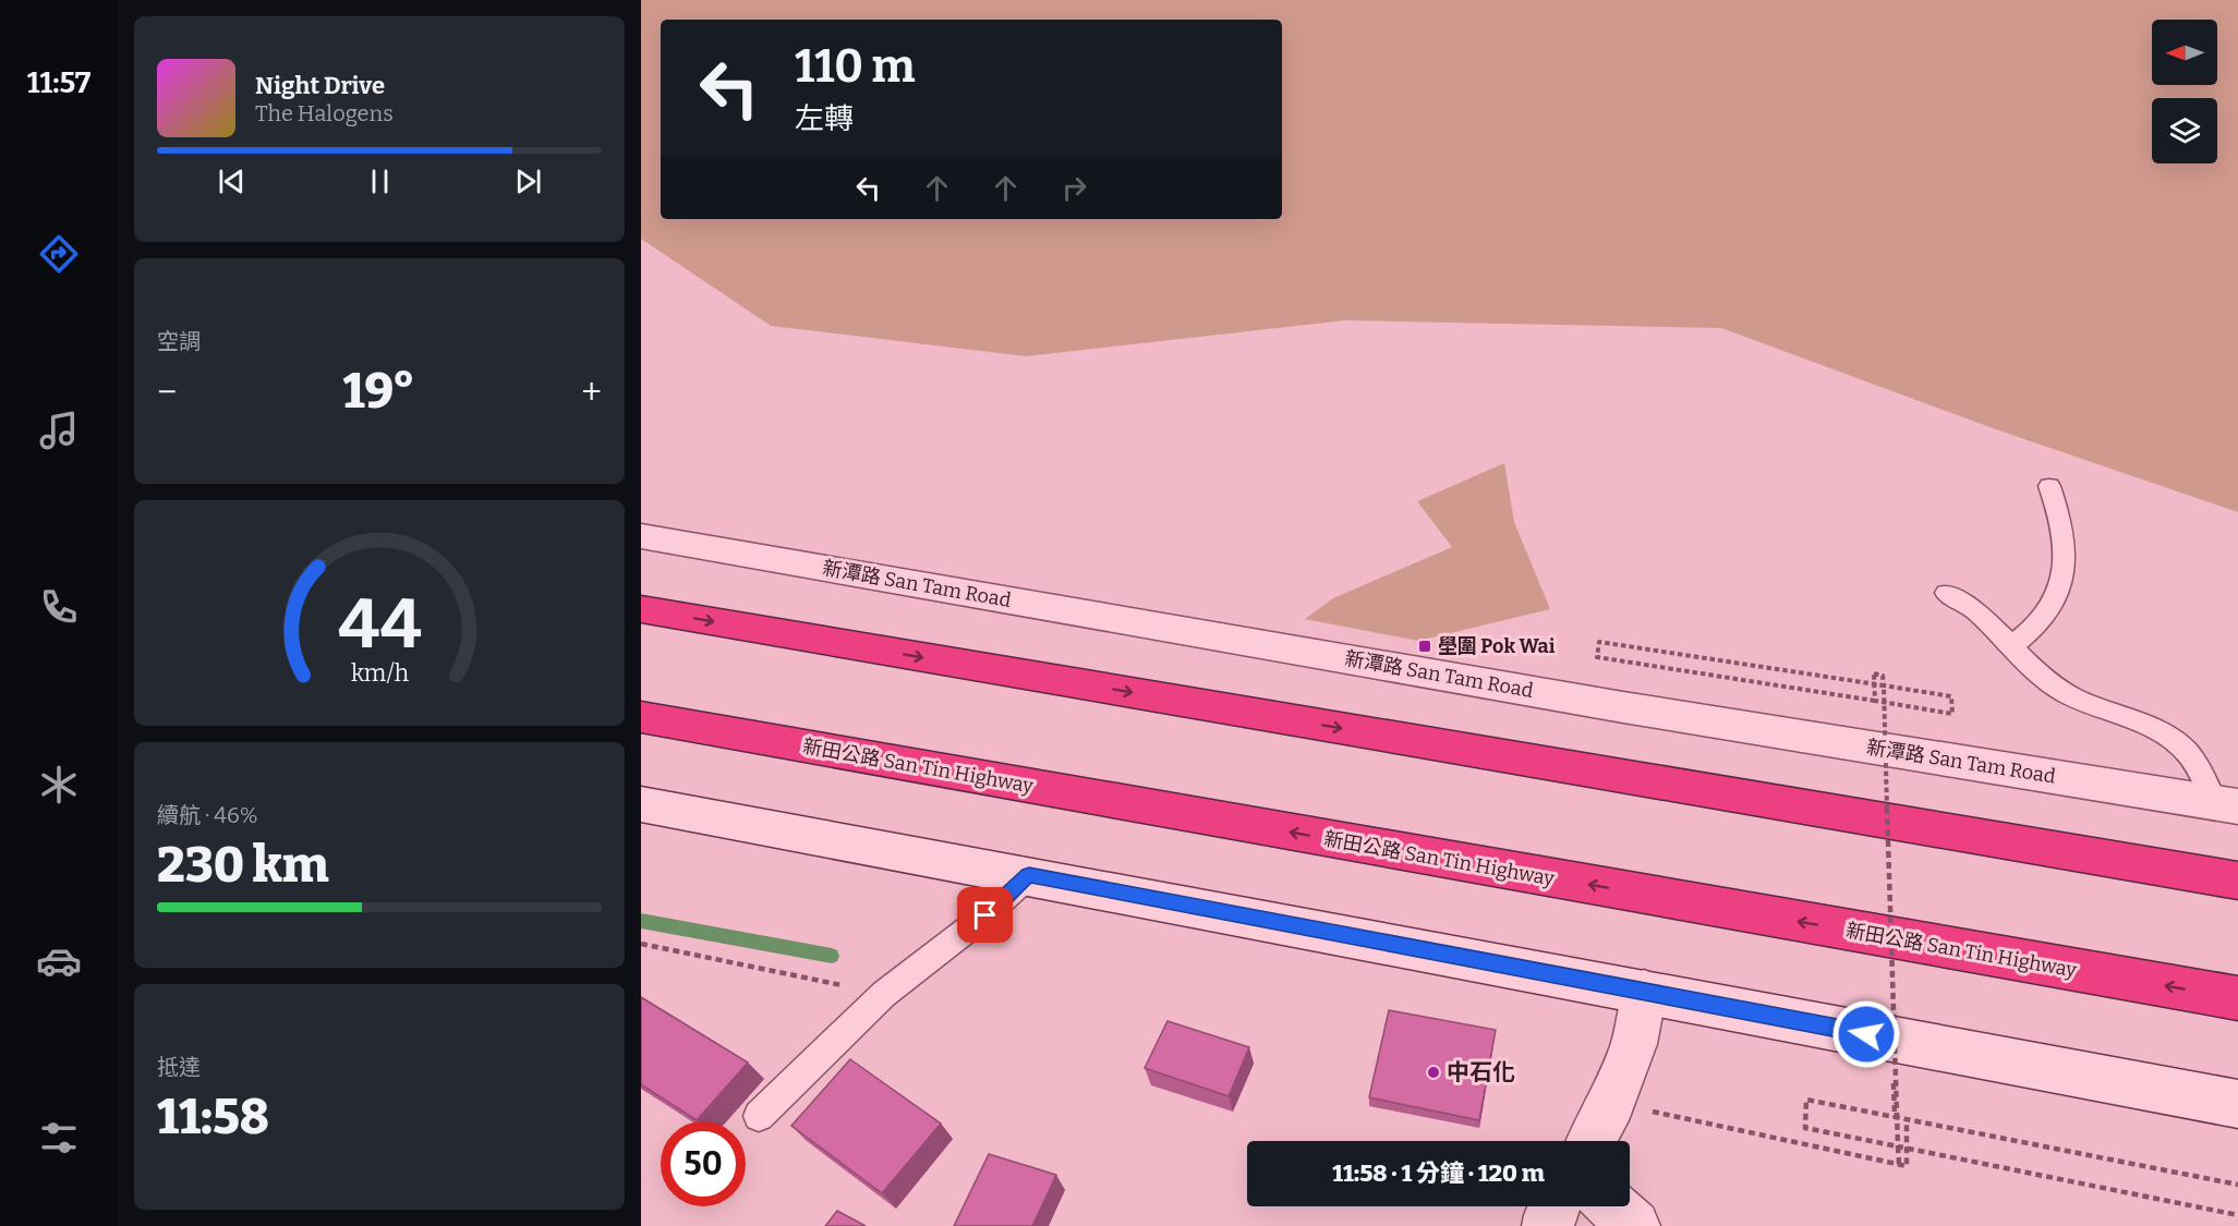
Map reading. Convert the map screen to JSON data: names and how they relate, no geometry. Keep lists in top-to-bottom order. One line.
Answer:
{"streets":{"highway":["新田公路 San Tin Highway"],"street":["新潭路 San Tam Road"]},"places":{"transit":["壆圍 Pok Wai"],"other":["中石化"]},"north":"left","page":{"tabs":"11:57","turn":["110 m","左轉"],"song":["Night Drive","The Halogens"],"tile":["空調",["續航 · 46%","230 km"],["抵達","11:58"]],"heat":["−","19°","+"],"limit":"50","trip":"11:58 · 1 分鐘 · 120 m","gauge":["44","km/h"]}}
